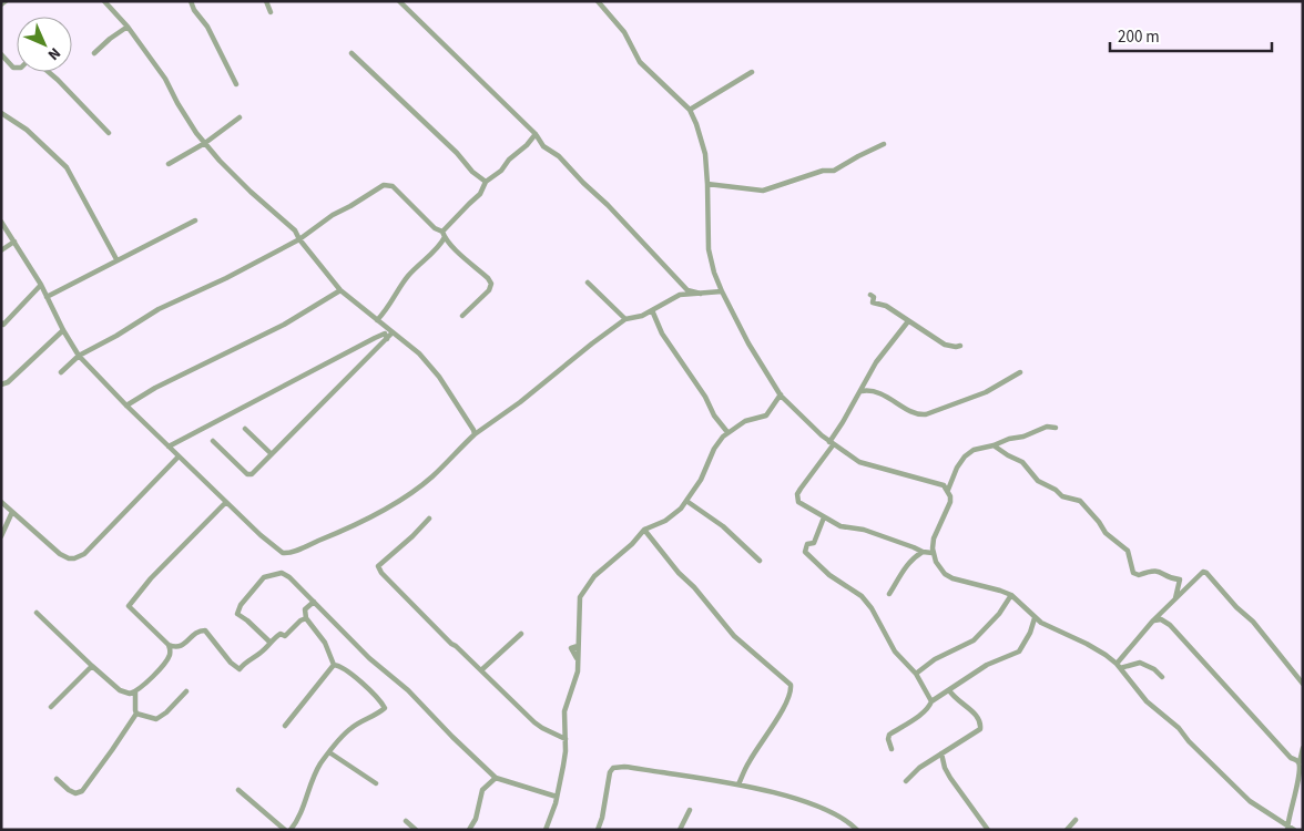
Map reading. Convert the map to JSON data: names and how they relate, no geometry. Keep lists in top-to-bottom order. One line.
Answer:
{"scale_bar":"200 m","north":"bottom right"}
